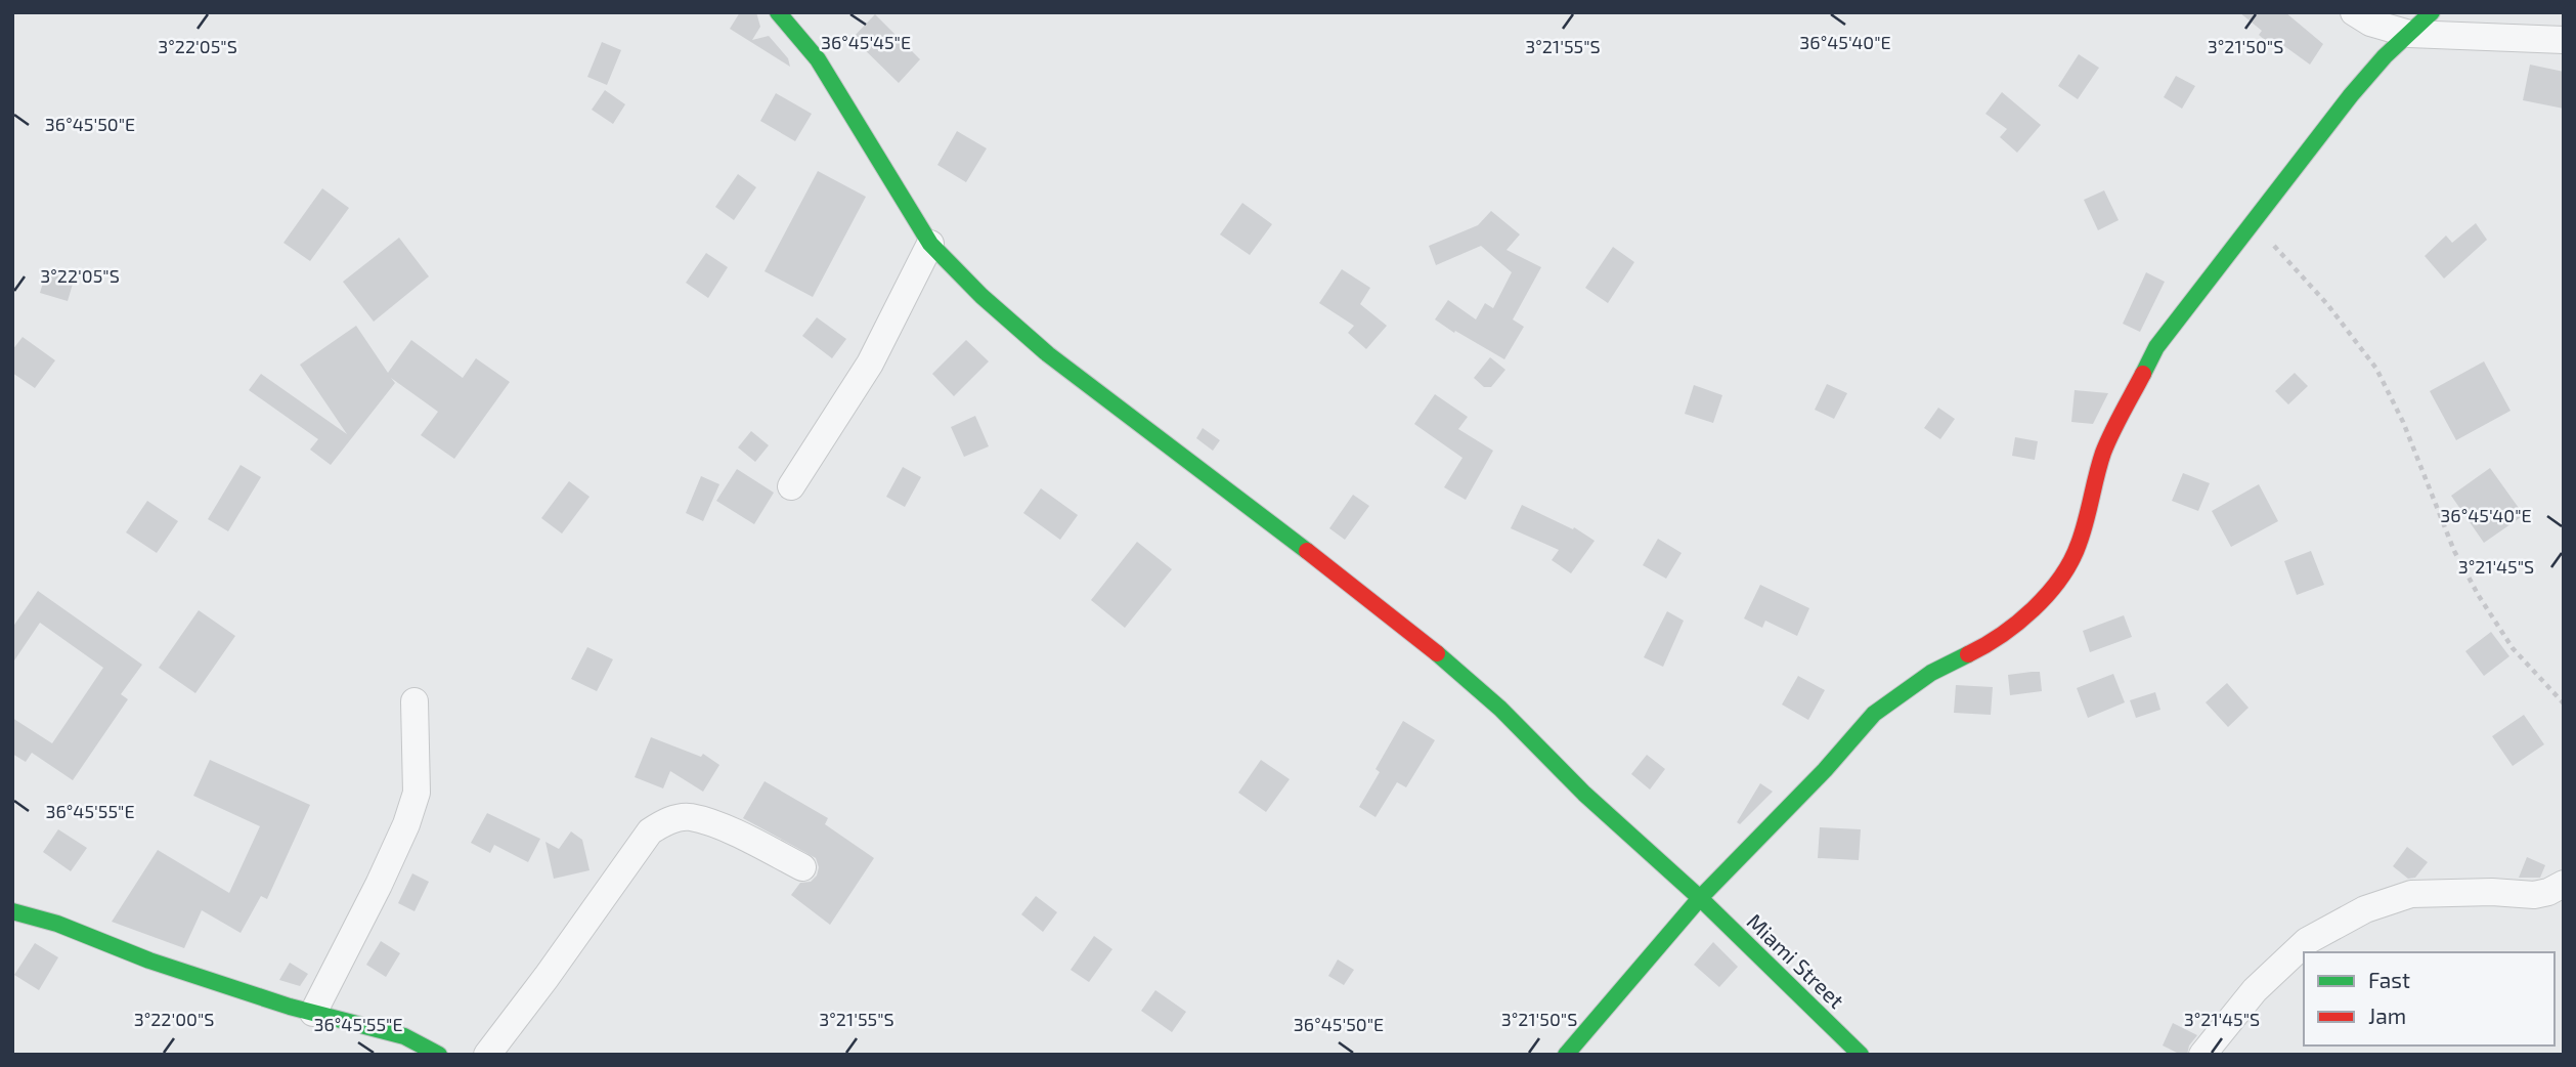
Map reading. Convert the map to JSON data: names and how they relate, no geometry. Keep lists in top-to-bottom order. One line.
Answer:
{"streets":{"street":["Miami Street"]},"legend":["Fast","Jam"],"coordinates":["36°45'45\"E","36°45'40\"E","3°22'05\"S","3°21'55\"S","3°21'50\"S","36°45'50\"E","3°21'45\"S","36°45'55\"E","3°22'00\"S"]}
